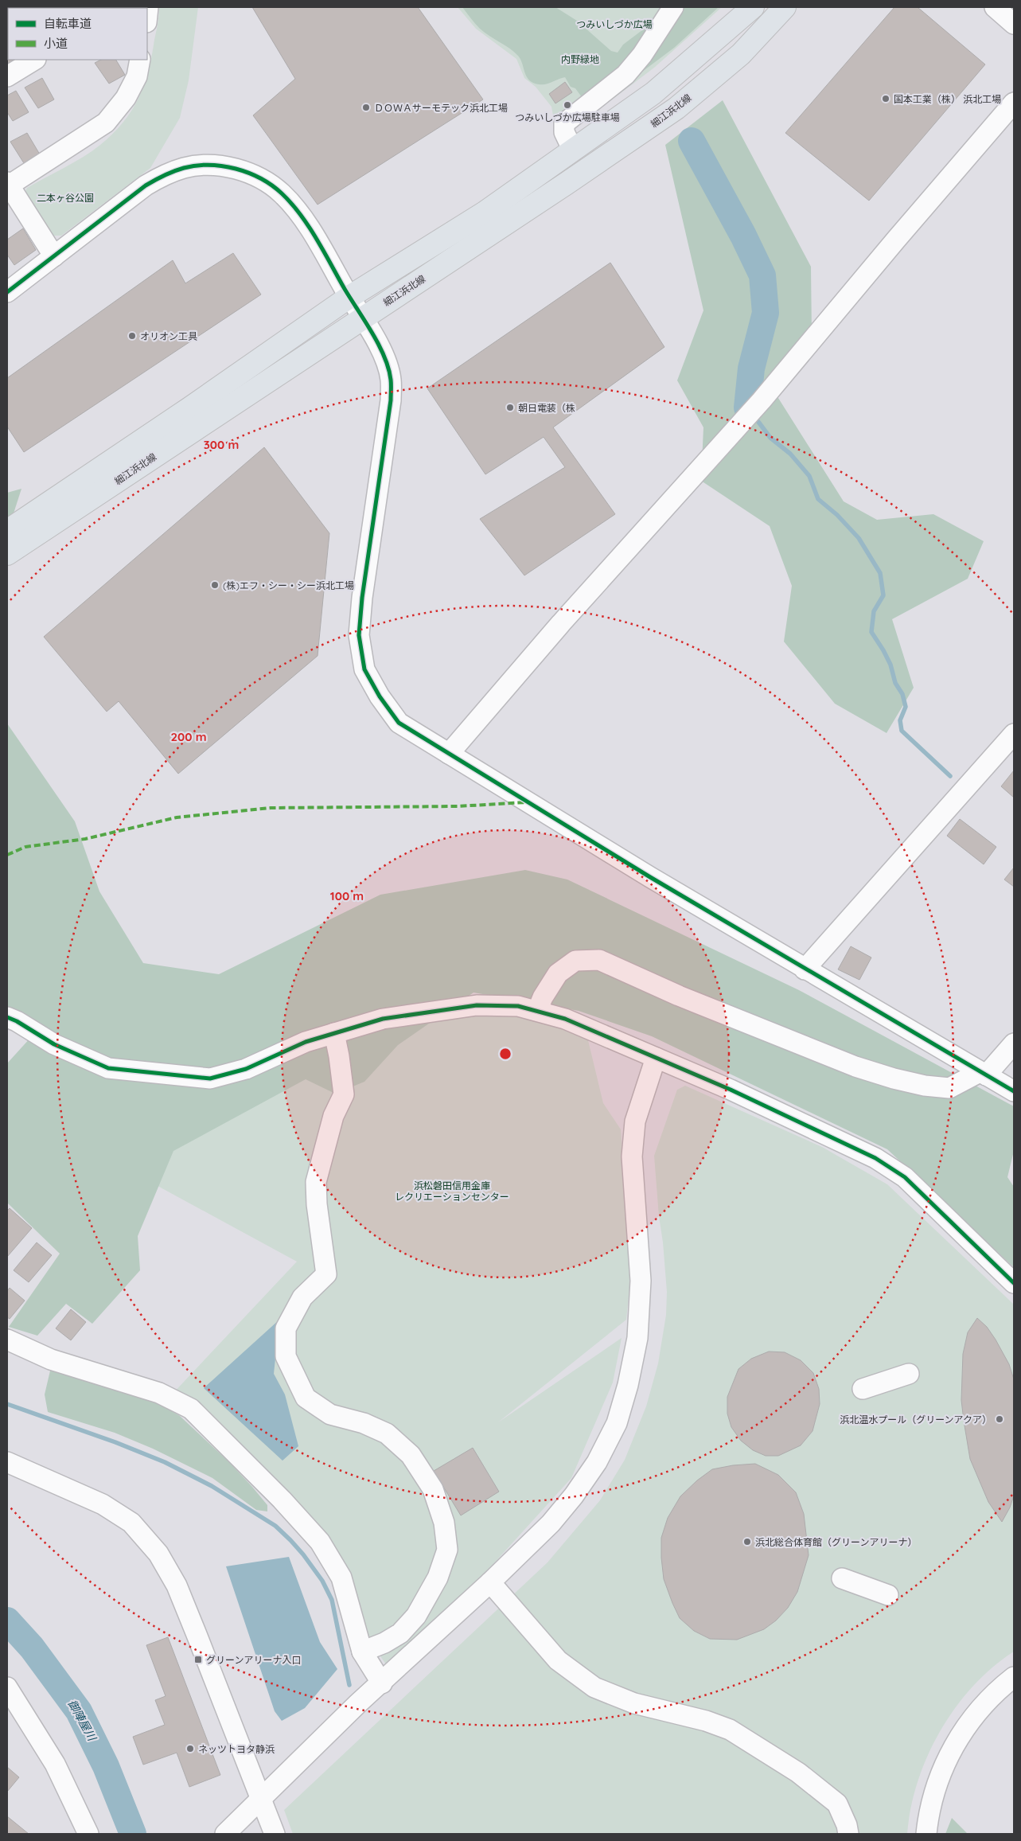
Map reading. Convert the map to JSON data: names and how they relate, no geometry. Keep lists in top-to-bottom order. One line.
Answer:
{"streets":{"main road":["細江浜北線"]},"water":["御陣屋川"],"parks":["つみいしづか広場","内野緑地","二本ヶ谷公園","浜松磐田信用金庫 レクリエーションセンター"],"places":{"other":["国本工業（株） 浜北工場","つみいしづか広場駐車場","ＤＯＷＡサーモテック浜北工場","オリオン工具","朝日電装（株","(株)エフ・シー・シー浜北工場","浜北温水プール（グリーンアクア）","浜北総合体育館（グリーンアリーナ）","ネッツトヨタ静浜"],"transit":["グリーンアリーナ入口"]},"legend":["自転車道","小道"],"rings":["300 m","200 m","100 m"]}
